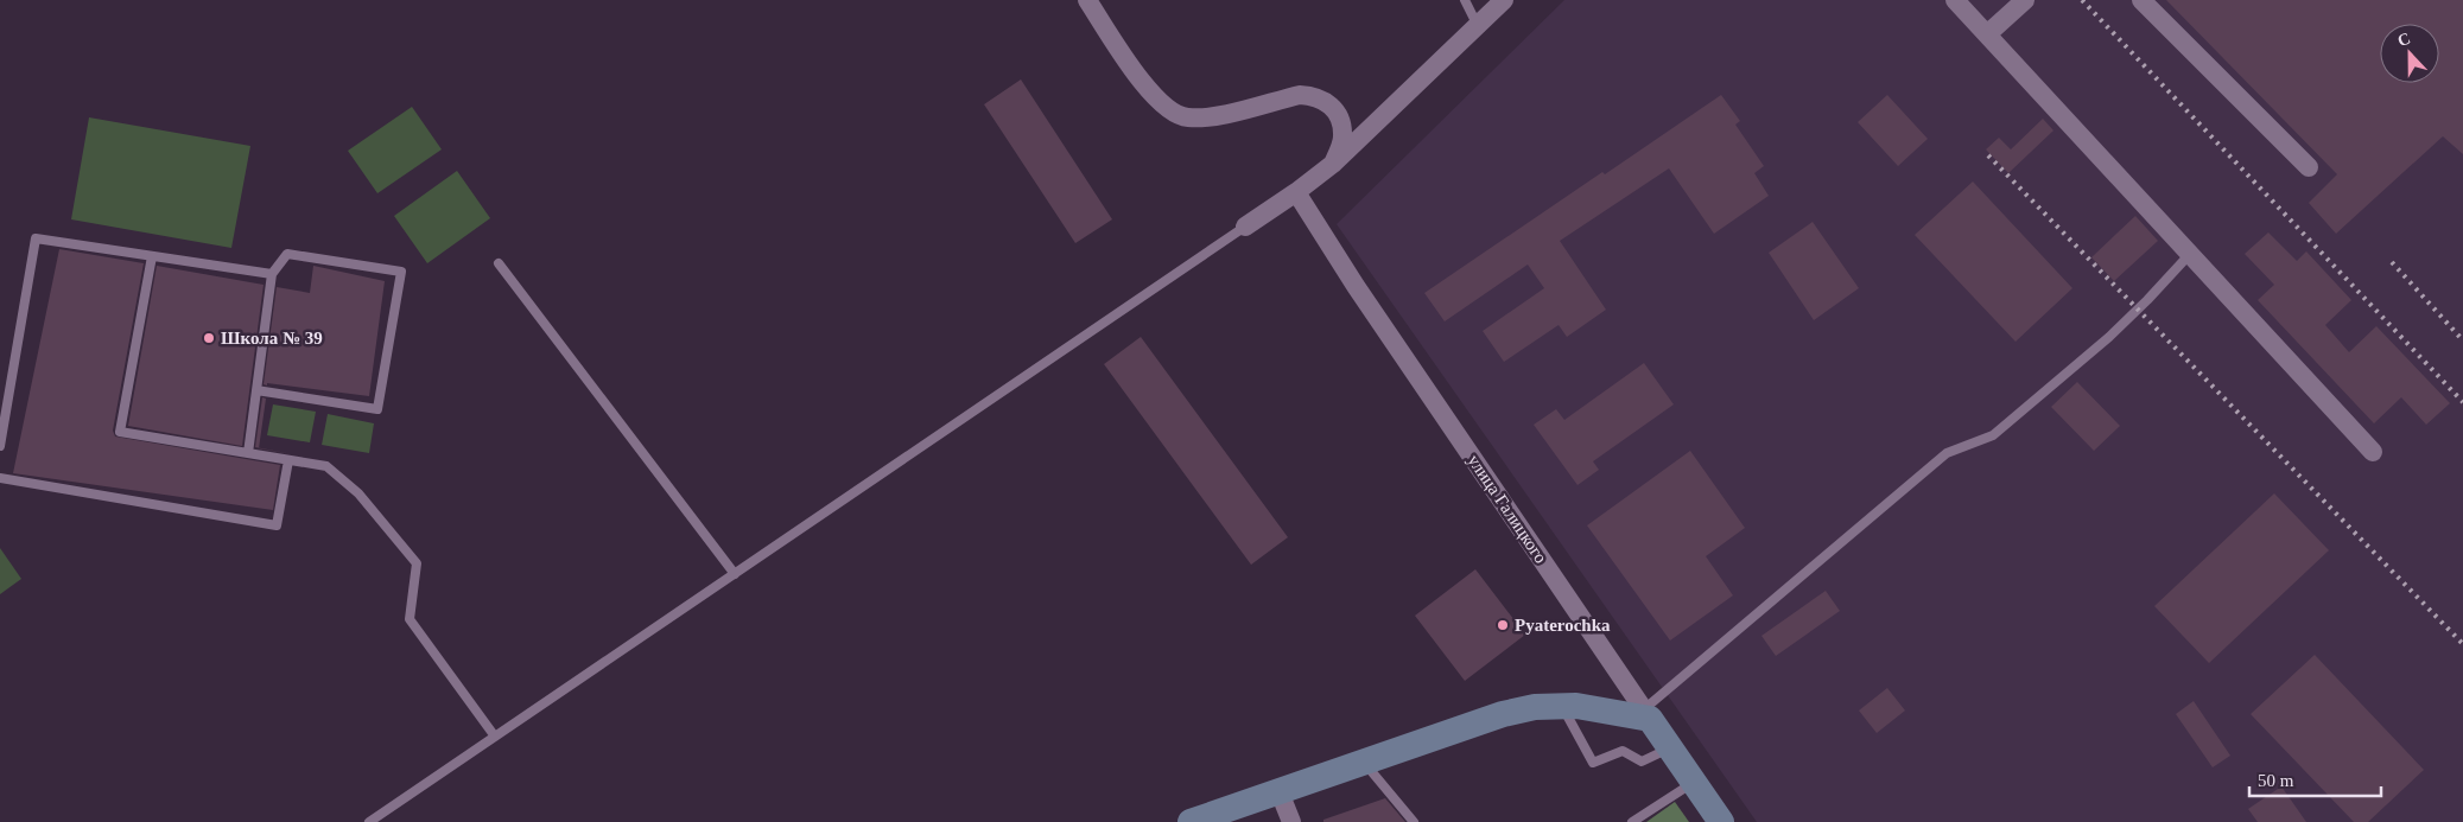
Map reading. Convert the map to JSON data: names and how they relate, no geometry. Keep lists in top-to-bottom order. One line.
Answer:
{"streets":{"street":["улица Галицкого"]},"places":["Школа № 39","Pyaterochka"],"scale_bar":"50 m","north":"top"}
